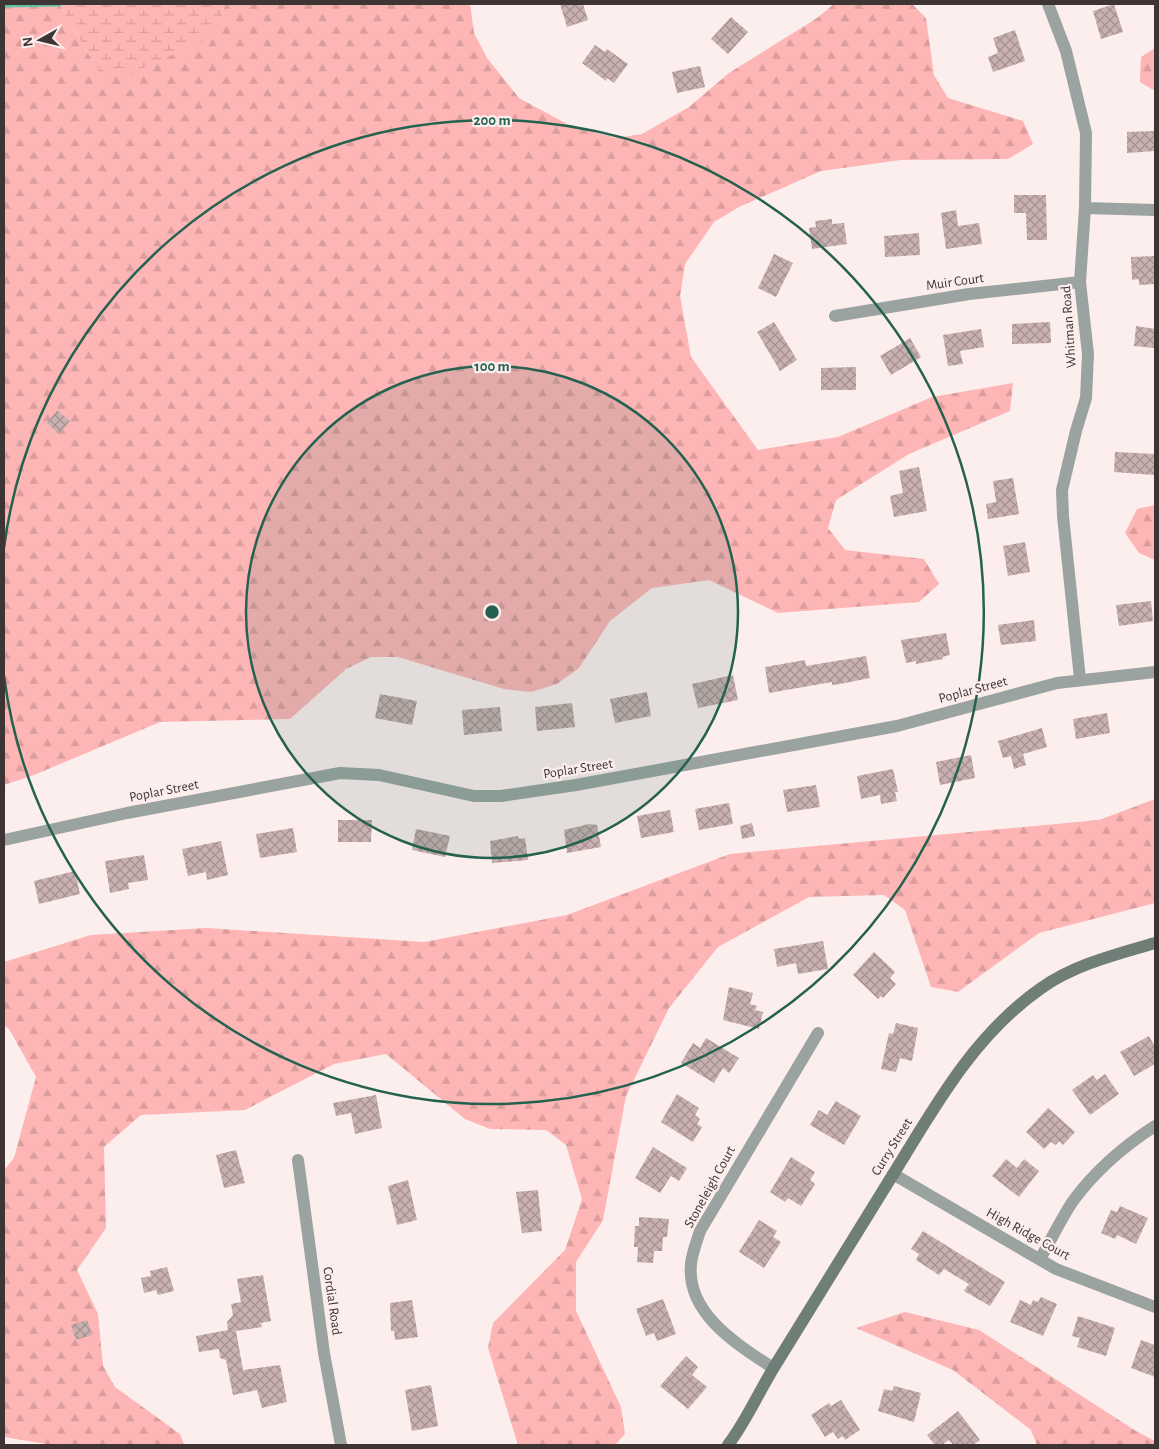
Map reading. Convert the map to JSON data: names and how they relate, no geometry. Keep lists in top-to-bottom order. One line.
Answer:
{"streets":{"street":["Muir Court","Whitman Road","Poplar Street","Curry Street","Stoneleigh Court","High Ridge Court","Cordial Road"]},"crossings":[["Muir Court","Whitman Road"],["Whitman Road","Poplar Street"],["Curry Street","Stoneleigh Court"],["Curry Street","High Ridge Court"]],"north":"left","rings":["200 m","100 m"]}
